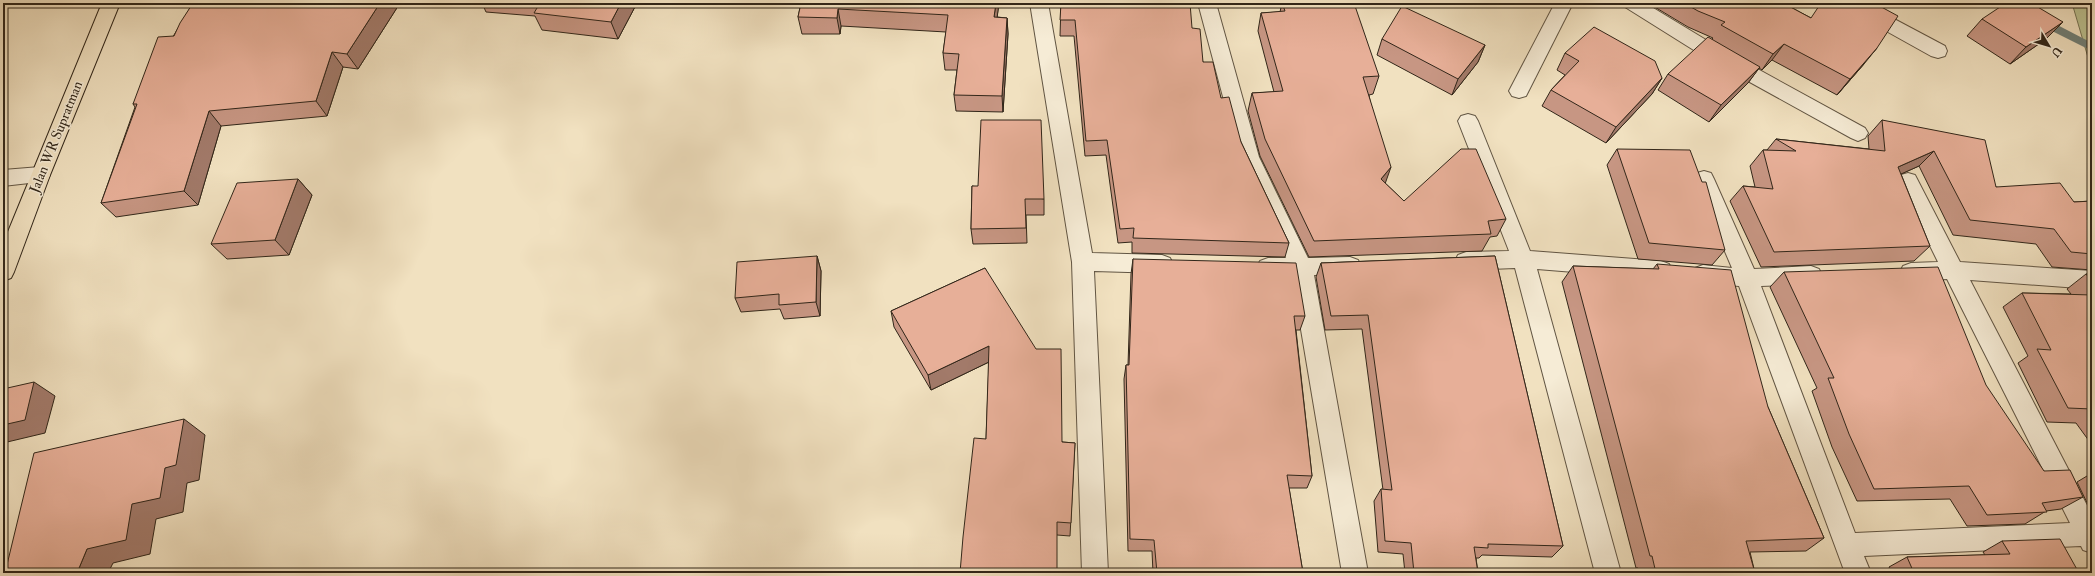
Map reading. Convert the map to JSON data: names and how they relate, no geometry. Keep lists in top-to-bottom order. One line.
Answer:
{"streets":{"highway":["Jalan WR Supratman"]},"north":"bottom right"}
